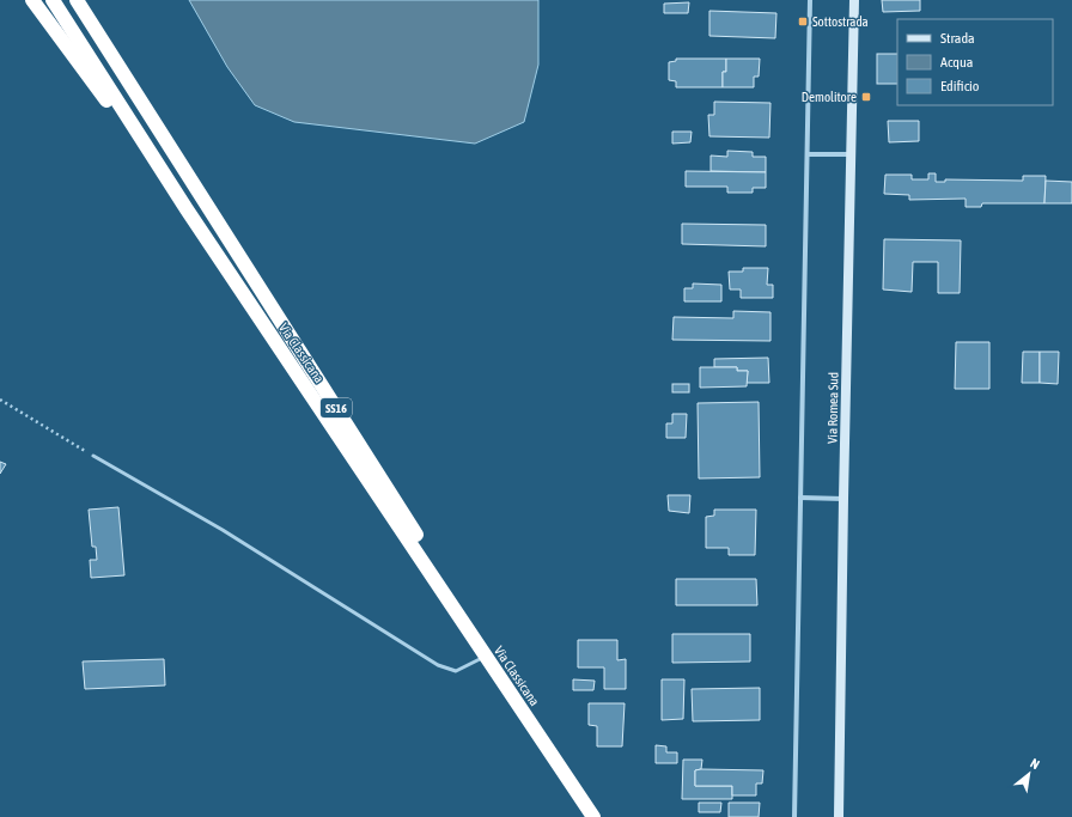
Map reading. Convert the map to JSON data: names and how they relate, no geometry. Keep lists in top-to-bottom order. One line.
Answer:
{"streets":{"highway":["Via Classicana","SS16"],"main road":["Via Romea Sud"]},"places":{"transit":["Sottostrada","Demolitore"]},"legend":["Strada","Acqua","Edificio"],"north":"top right"}
